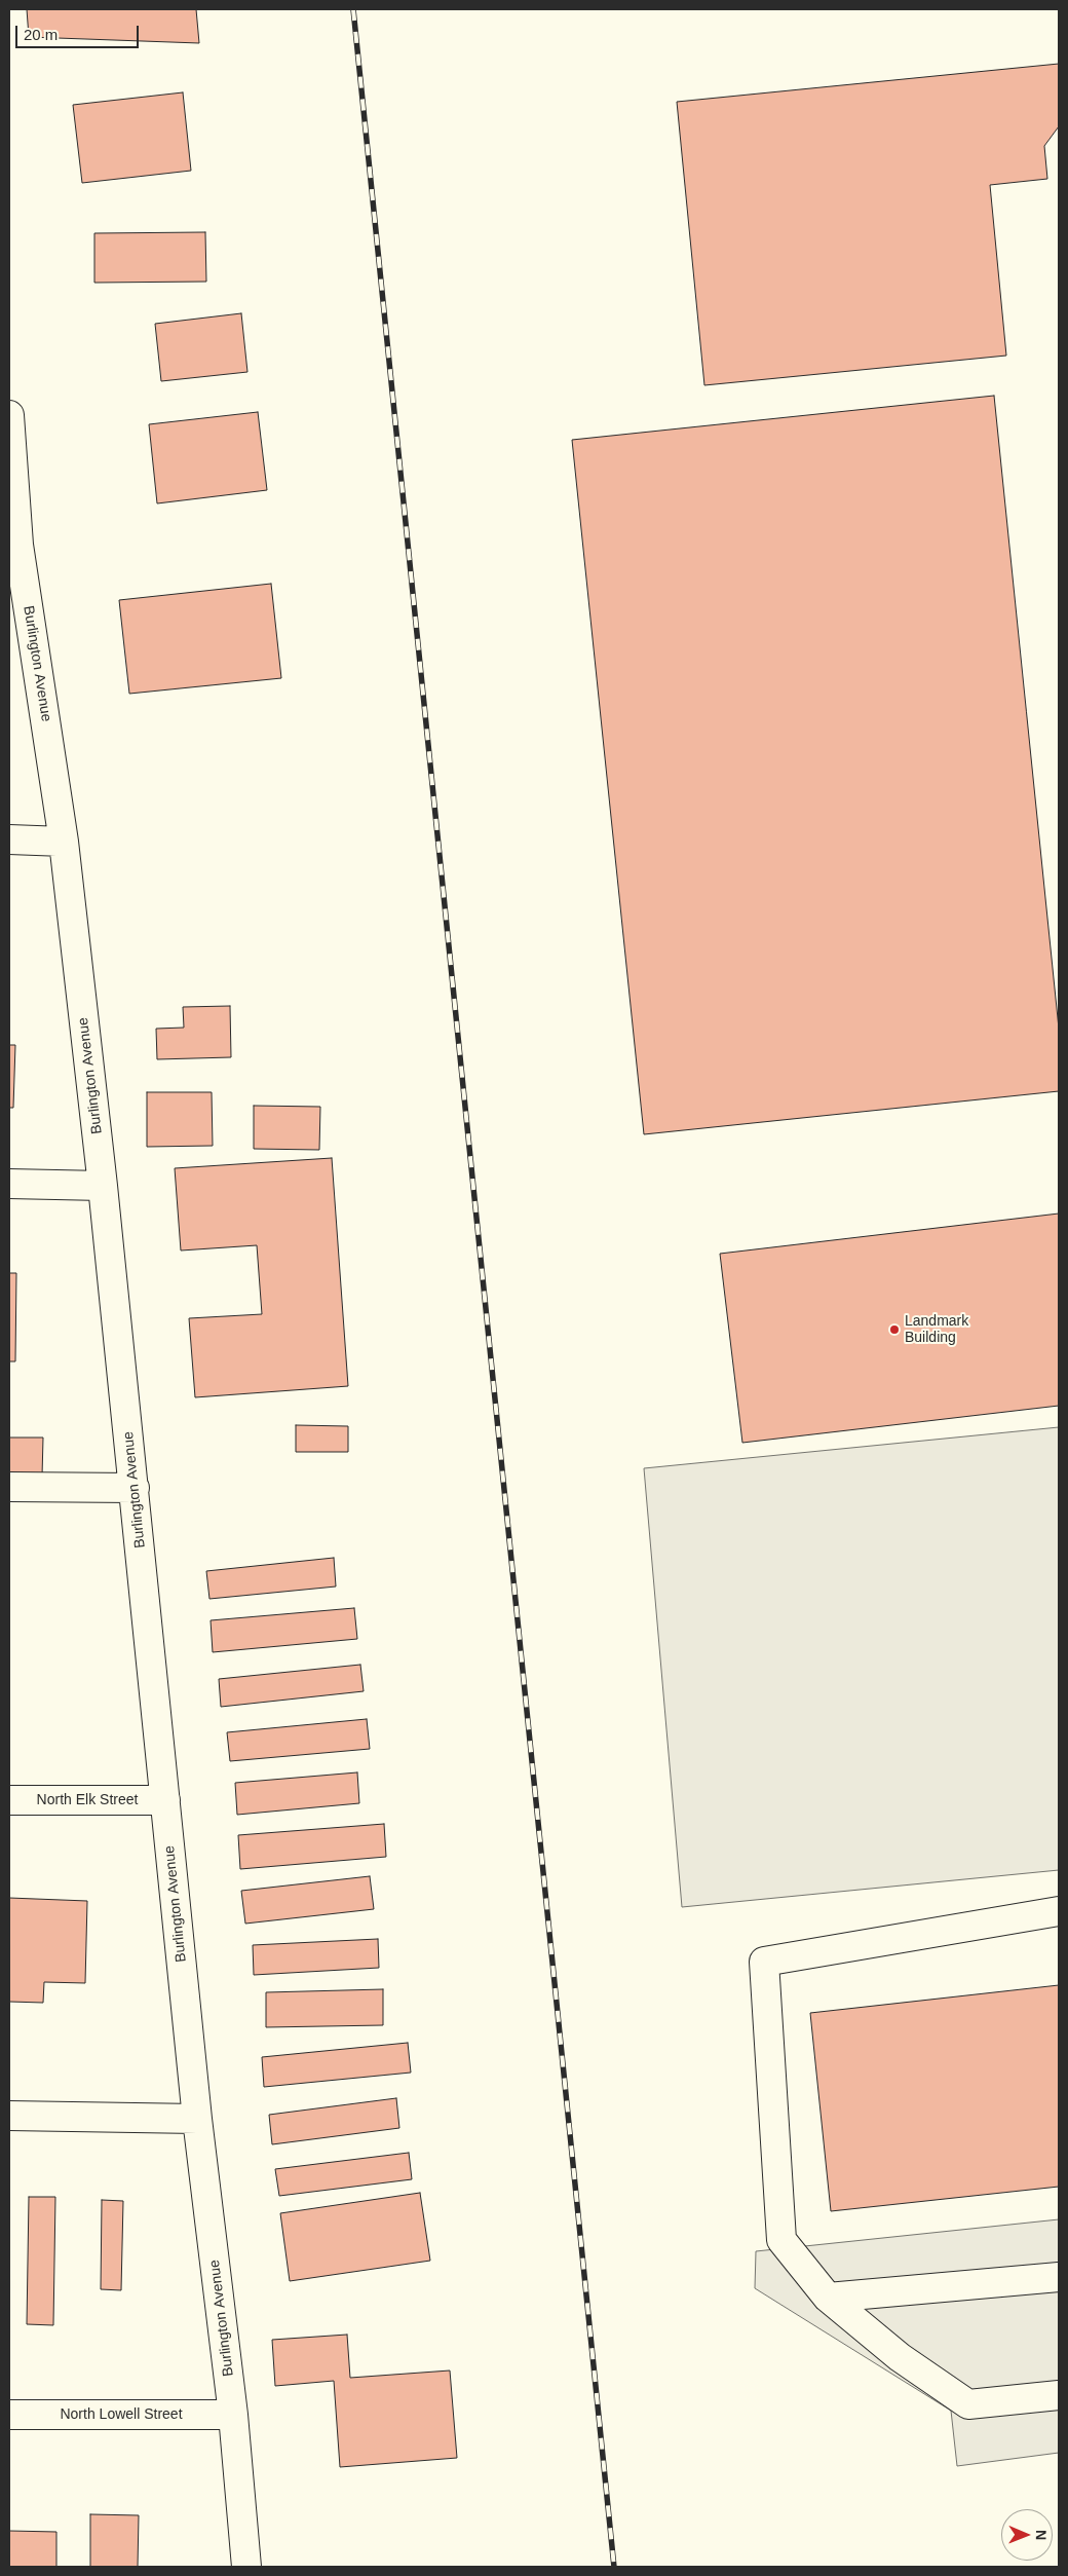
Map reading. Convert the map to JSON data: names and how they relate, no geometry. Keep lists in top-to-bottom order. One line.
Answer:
{"streets":{"street":["Burlington Avenue","North Elk Street","North Lowell Street"]},"crossings":[["Burlington Avenue","North Elk Street"],["Burlington Avenue","North Lowell Street"]],"places":["Landmark Building"],"scale_bar":"20 m","north":"right"}
